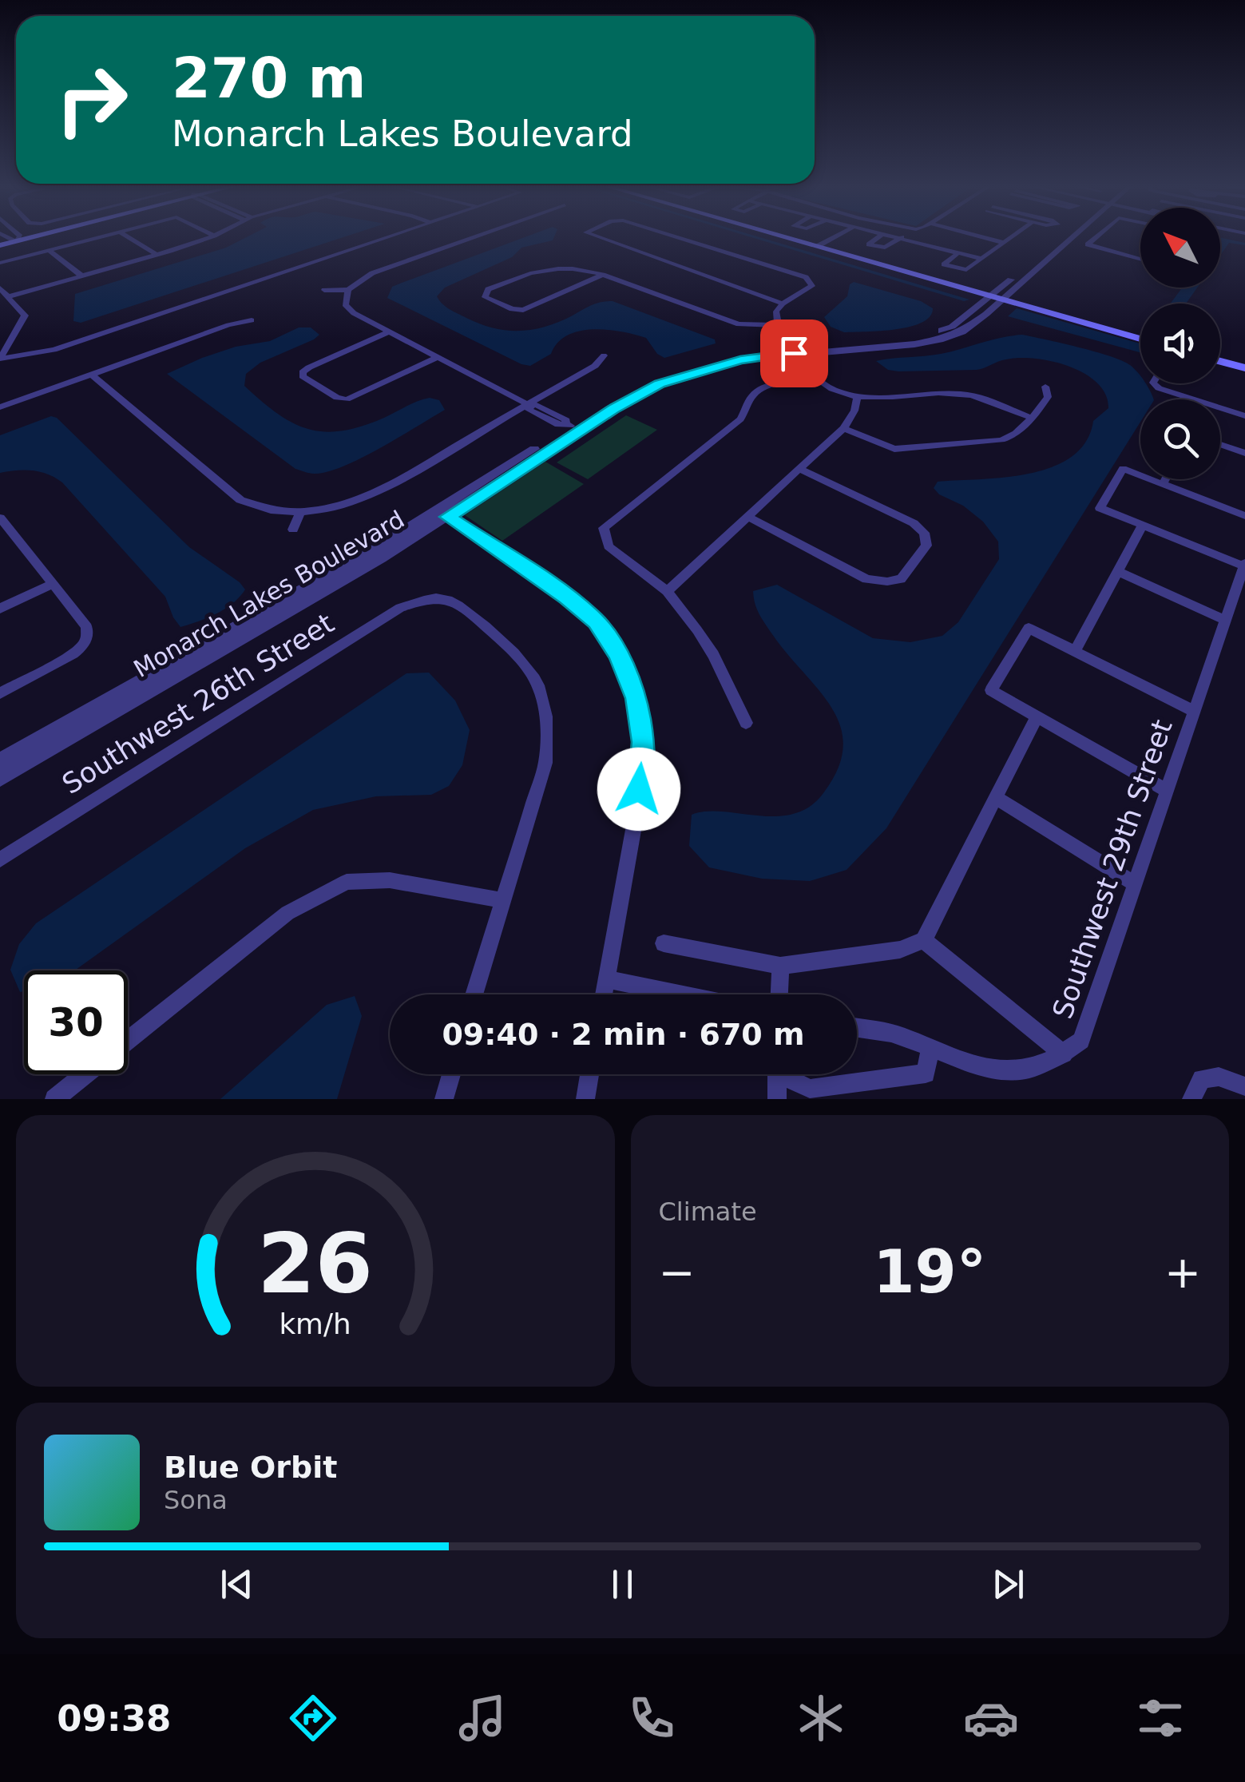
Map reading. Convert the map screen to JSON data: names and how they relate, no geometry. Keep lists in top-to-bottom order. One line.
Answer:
{"streets":{"street":["Monarch Lakes Boulevard","Southwest 26th Street","Southwest 29th Street"]},"north":"top left","page":{"turn":["270 m","Monarch Lakes Boulevard"],"limit":"30","trip":"09:40 · 2 min · 670 m","tile":"Climate","heat":["−","19°","+"],"song":["Blue Orbit","Sona"],"tabs":"09:38","gauge":["26","km/h"]}}
